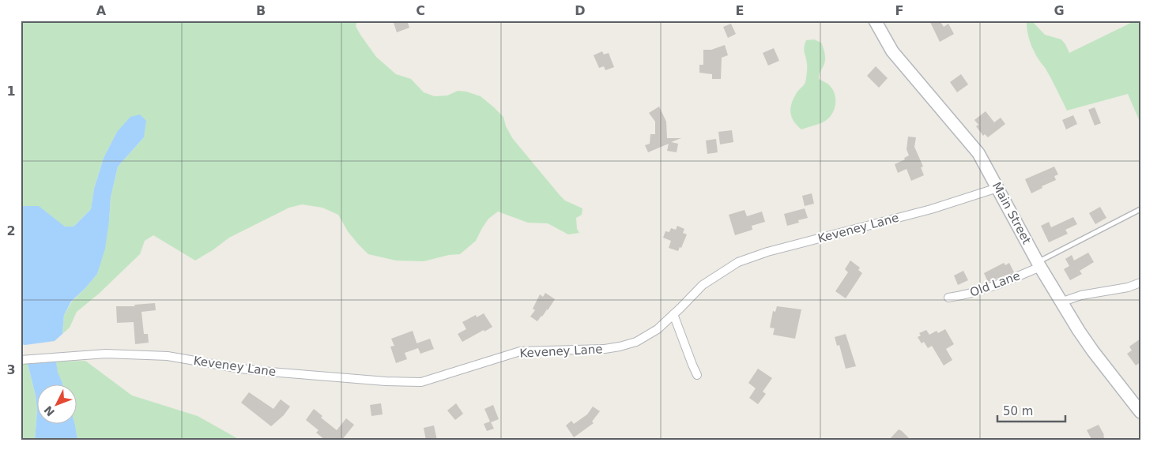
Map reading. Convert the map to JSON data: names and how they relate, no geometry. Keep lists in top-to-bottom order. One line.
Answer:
{"streets":{"main road":["Main Street"],"street":["Keveney Lane","Old Lane"]},"crossings":[["Main Street","Keveney Lane"],["Main Street","Old Lane"]],"scale_bar":"50 m","north":"bottom left","grid":{"columns":["A","B","C","D","E","F","G"],"rows":["1","2","3"]}}
